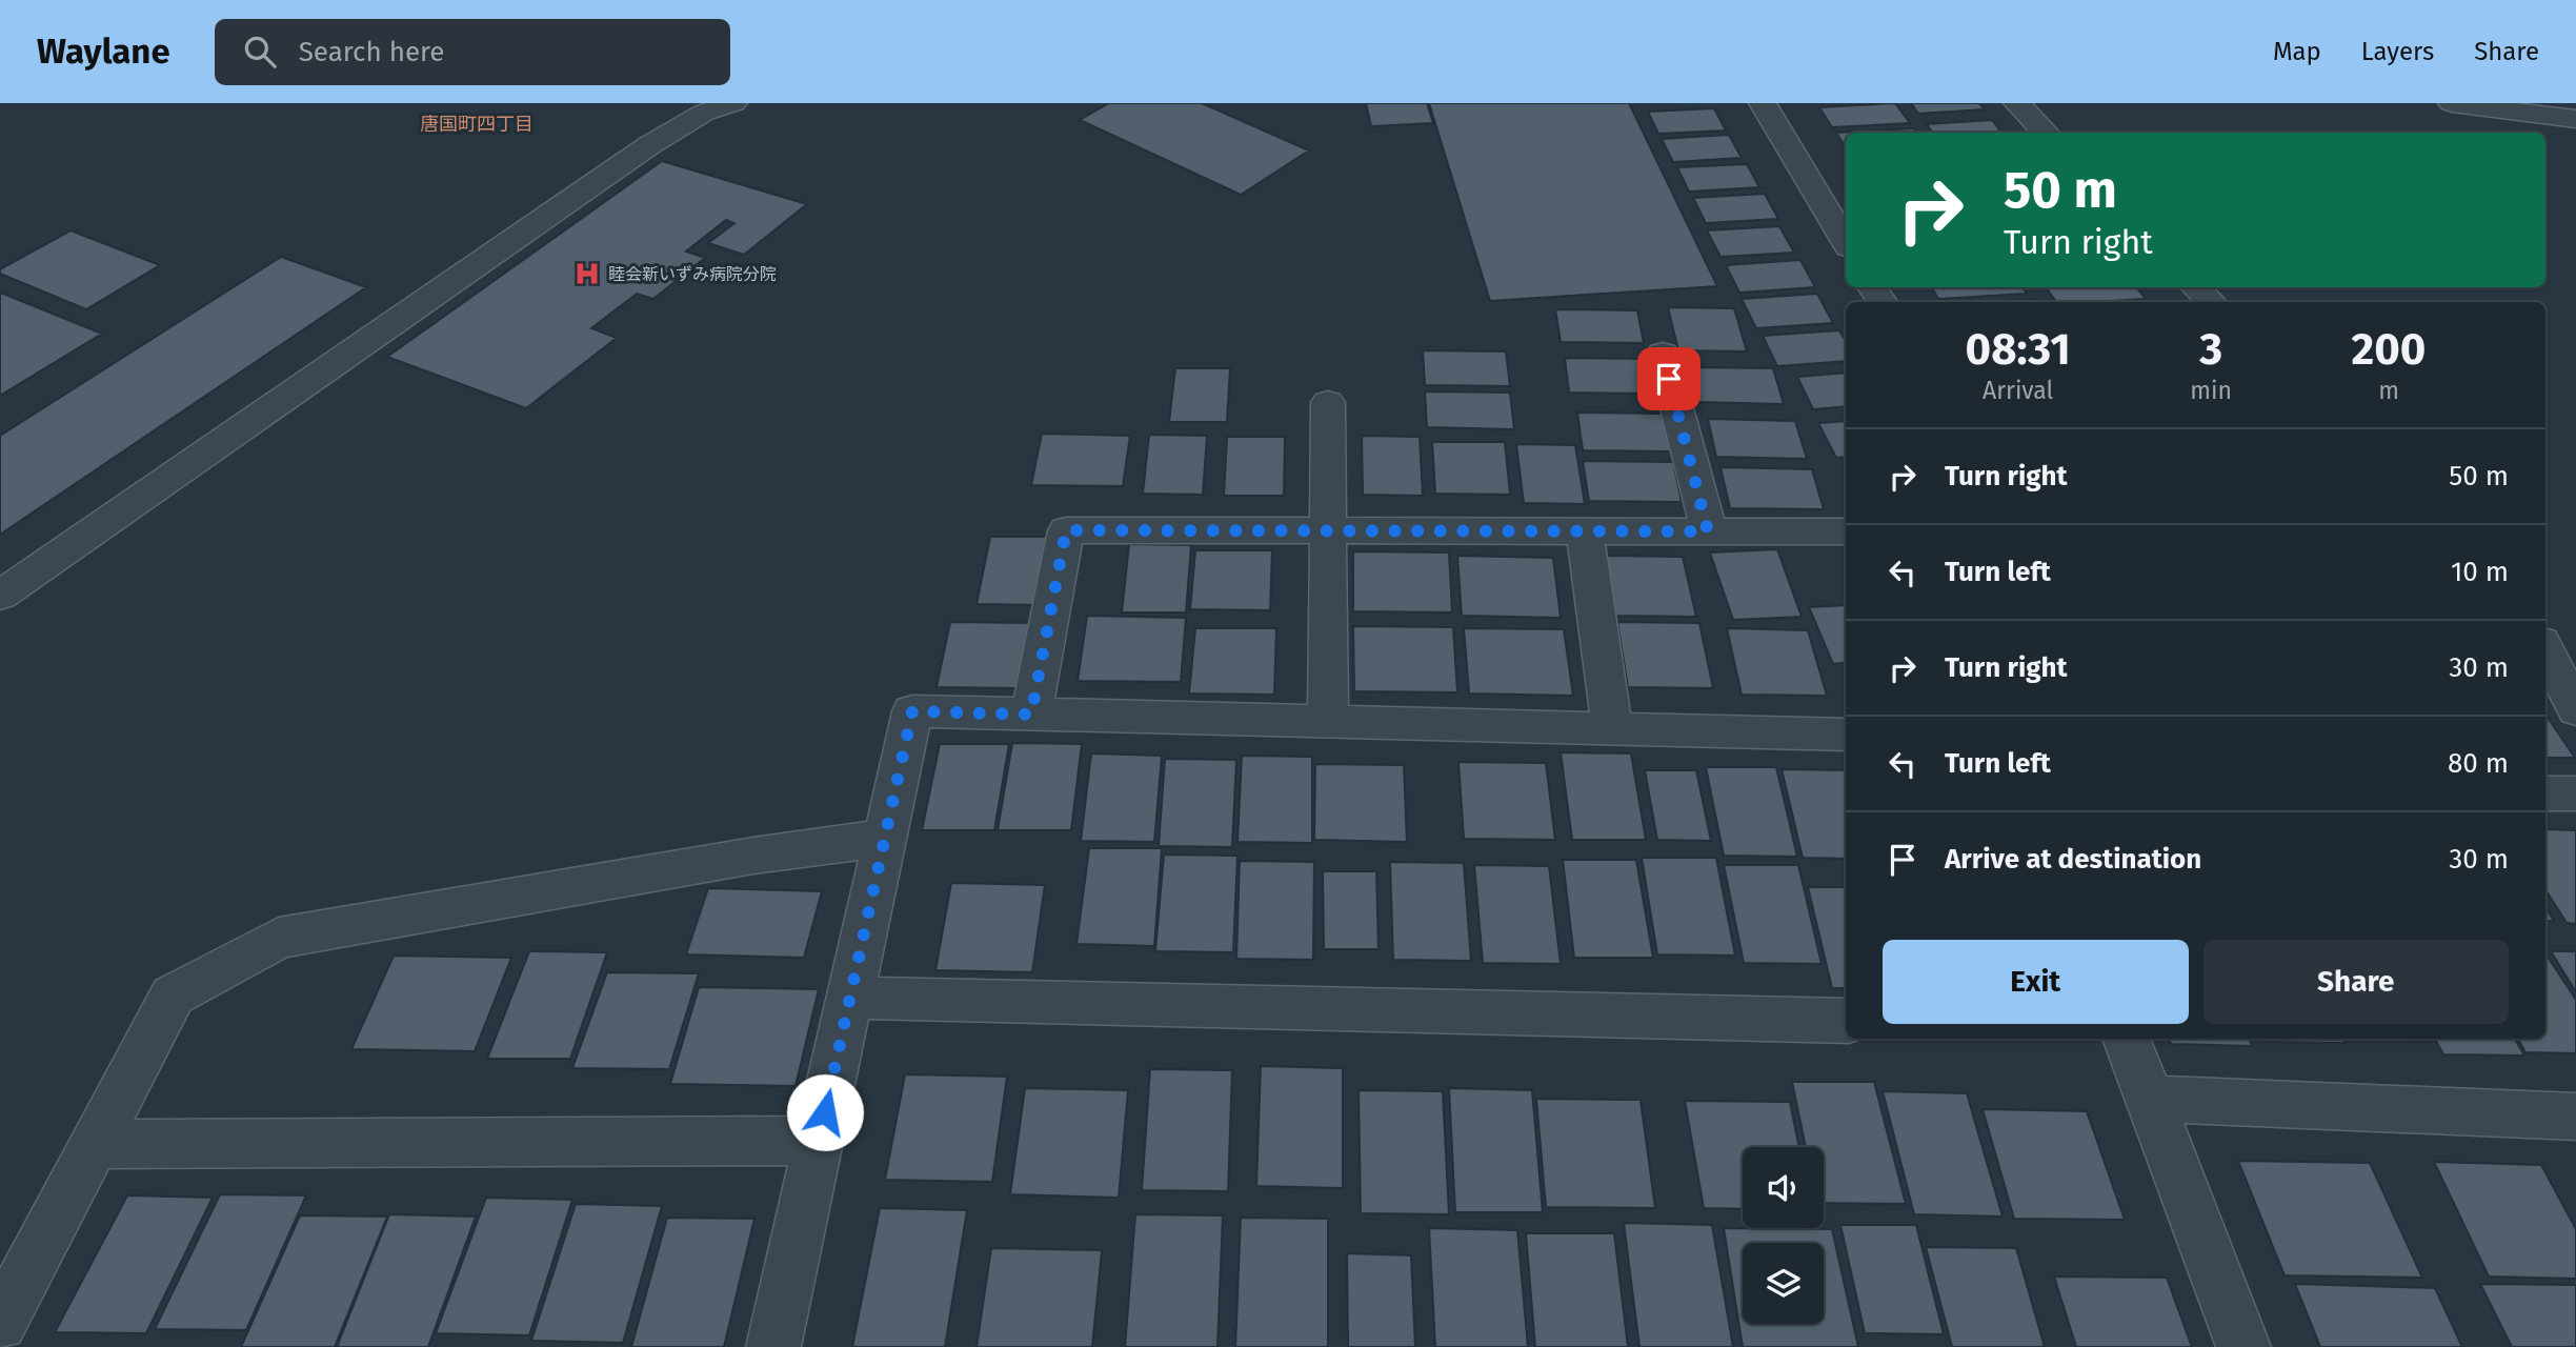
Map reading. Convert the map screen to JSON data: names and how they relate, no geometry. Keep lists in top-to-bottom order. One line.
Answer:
{"districts":["唐国町四丁目"],"places":{"hospital":["睦会新いずみ病院分院"]},"page":{"header":"Waylane","search":"Search here","nav":["Map","Layers","Share"],"turn":["50 m","Turn right"],"eta":["08:31","Arrival","3","min","200","m"],"list":[{"name":"Turn right","value":"50 m"},{"name":"Turn left","value":"10 m"},{"name":"Turn right","value":"30 m"},{"name":"Turn left","value":"80 m"},{"name":"Arrive at destination","value":"30 m"}],"buttons":["Exit","Share"]}}
